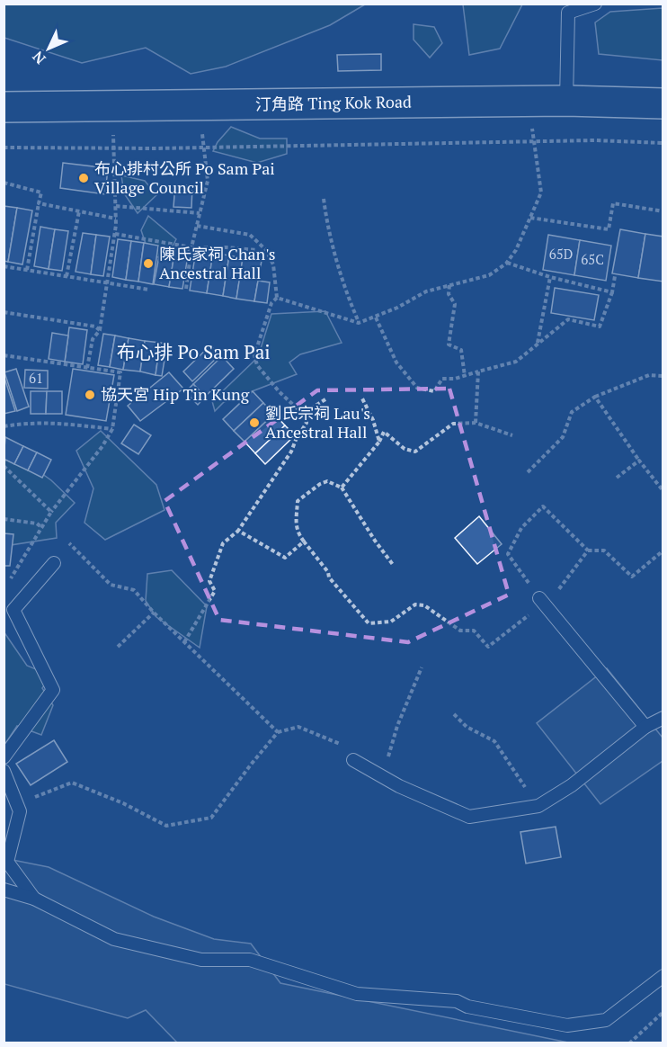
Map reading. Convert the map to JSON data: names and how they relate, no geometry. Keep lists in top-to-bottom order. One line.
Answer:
{"streets":{"main road":["汀角路 Ting Kok Road"]},"districts":["布心排 Po Sam Pai"],"places":["布心排村公所 Po Sam Pai Village Council","陳氏家祠 Chan's Ancestral Hall","協天宮 Hip Tin Kung","劉氏宗祠 Lau's Ancestral Hall"],"house_numbers":["65D","65C","61"],"north":"bottom left"}
